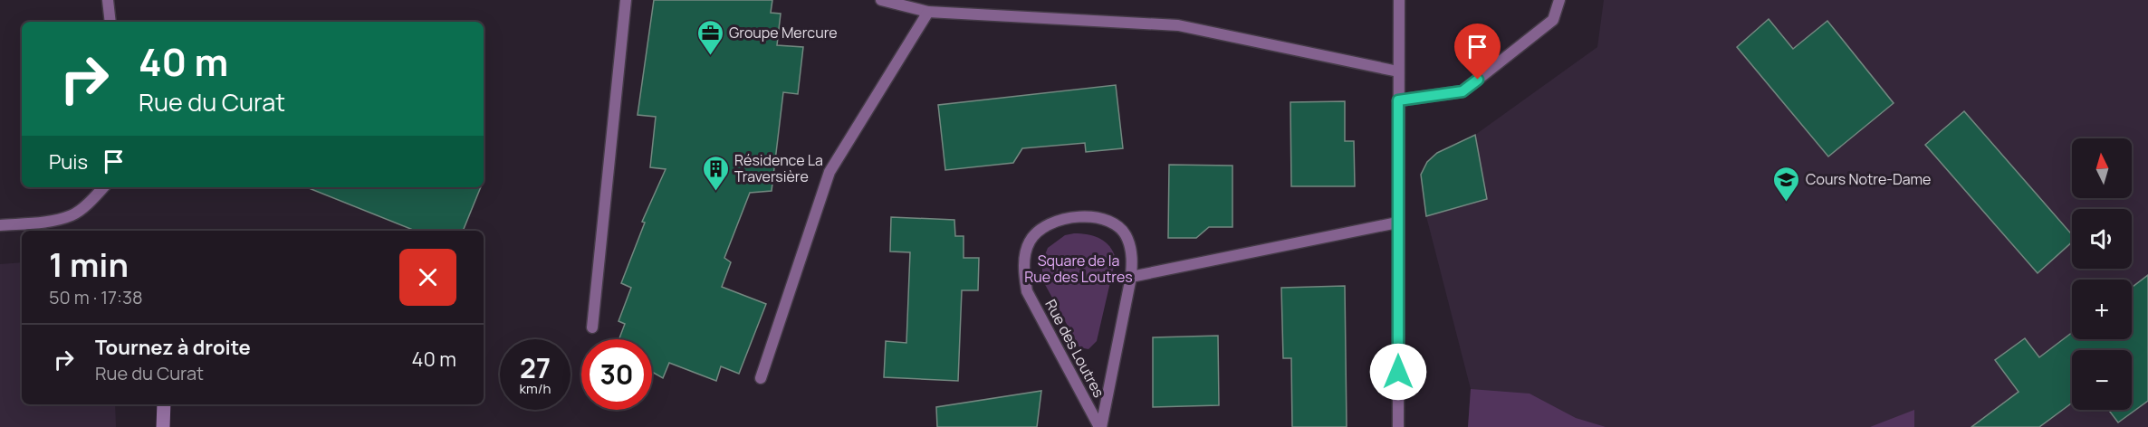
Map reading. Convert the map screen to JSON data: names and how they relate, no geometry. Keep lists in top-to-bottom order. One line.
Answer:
{"streets":{"street":["Rue des Loutres"]},"parks":["Square de la Rue des Loutres"],"places":{"office":["Groupe Mercure"],"building":["Résidence La Traversière"],"school or university":["Cours Notre-Dame"]},"north":"top","page":{"turn":["40 m","Rue du Curat"],"then":"Puis","map_buttons":["+","−"],"heading":["1 min","50 m · 17:38"],"list":[{"name":"Tournez à droite","note":"Rue du Curat","value":"40 m"}],"speed":"27 km/h","limit":"30"}}
